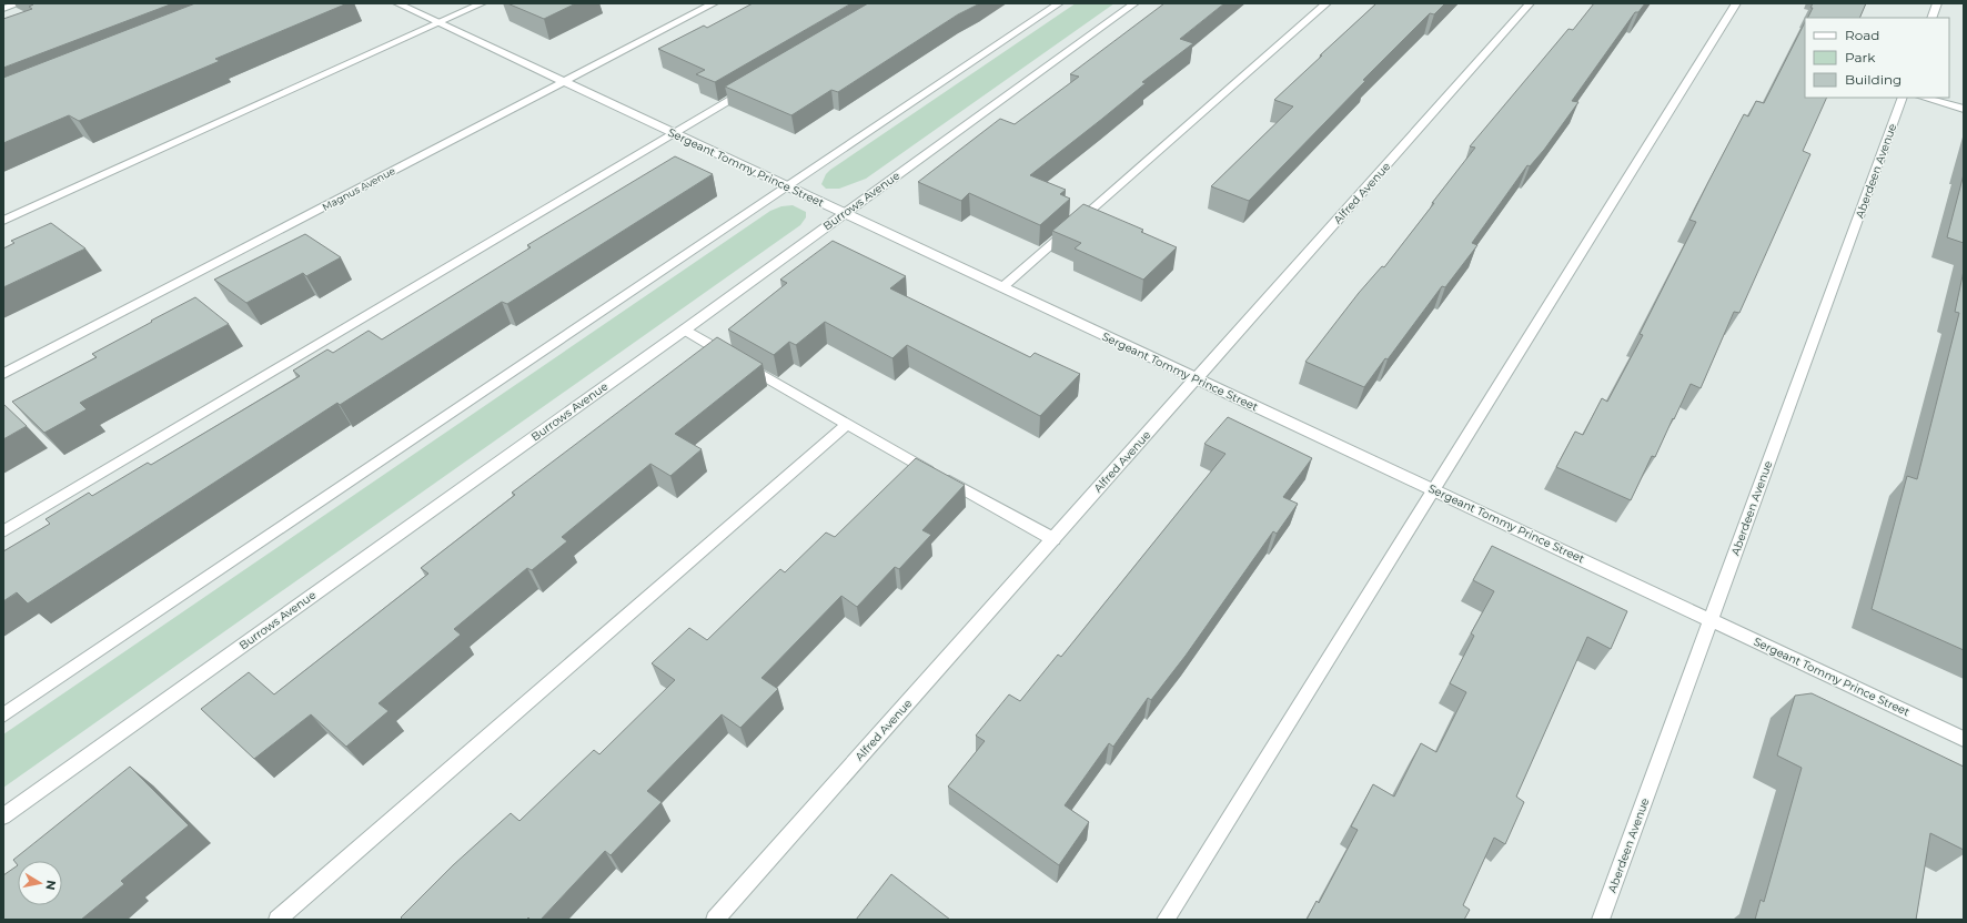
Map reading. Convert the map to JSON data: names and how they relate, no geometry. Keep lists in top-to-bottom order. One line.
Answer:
{"streets":{"street":["Sergeant Tommy Prince Street","Aberdeen Avenue","Magnus Avenue","Alfred Avenue","Burrows Avenue"]},"crossings":[["Sergeant Tommy Prince Street","Aberdeen Avenue"],["Sergeant Tommy Prince Street","Magnus Avenue"],["Sergeant Tommy Prince Street","Alfred Avenue"],["Sergeant Tommy Prince Street","Burrows Avenue"]],"legend":["Road","Park","Building"],"north":"right"}
